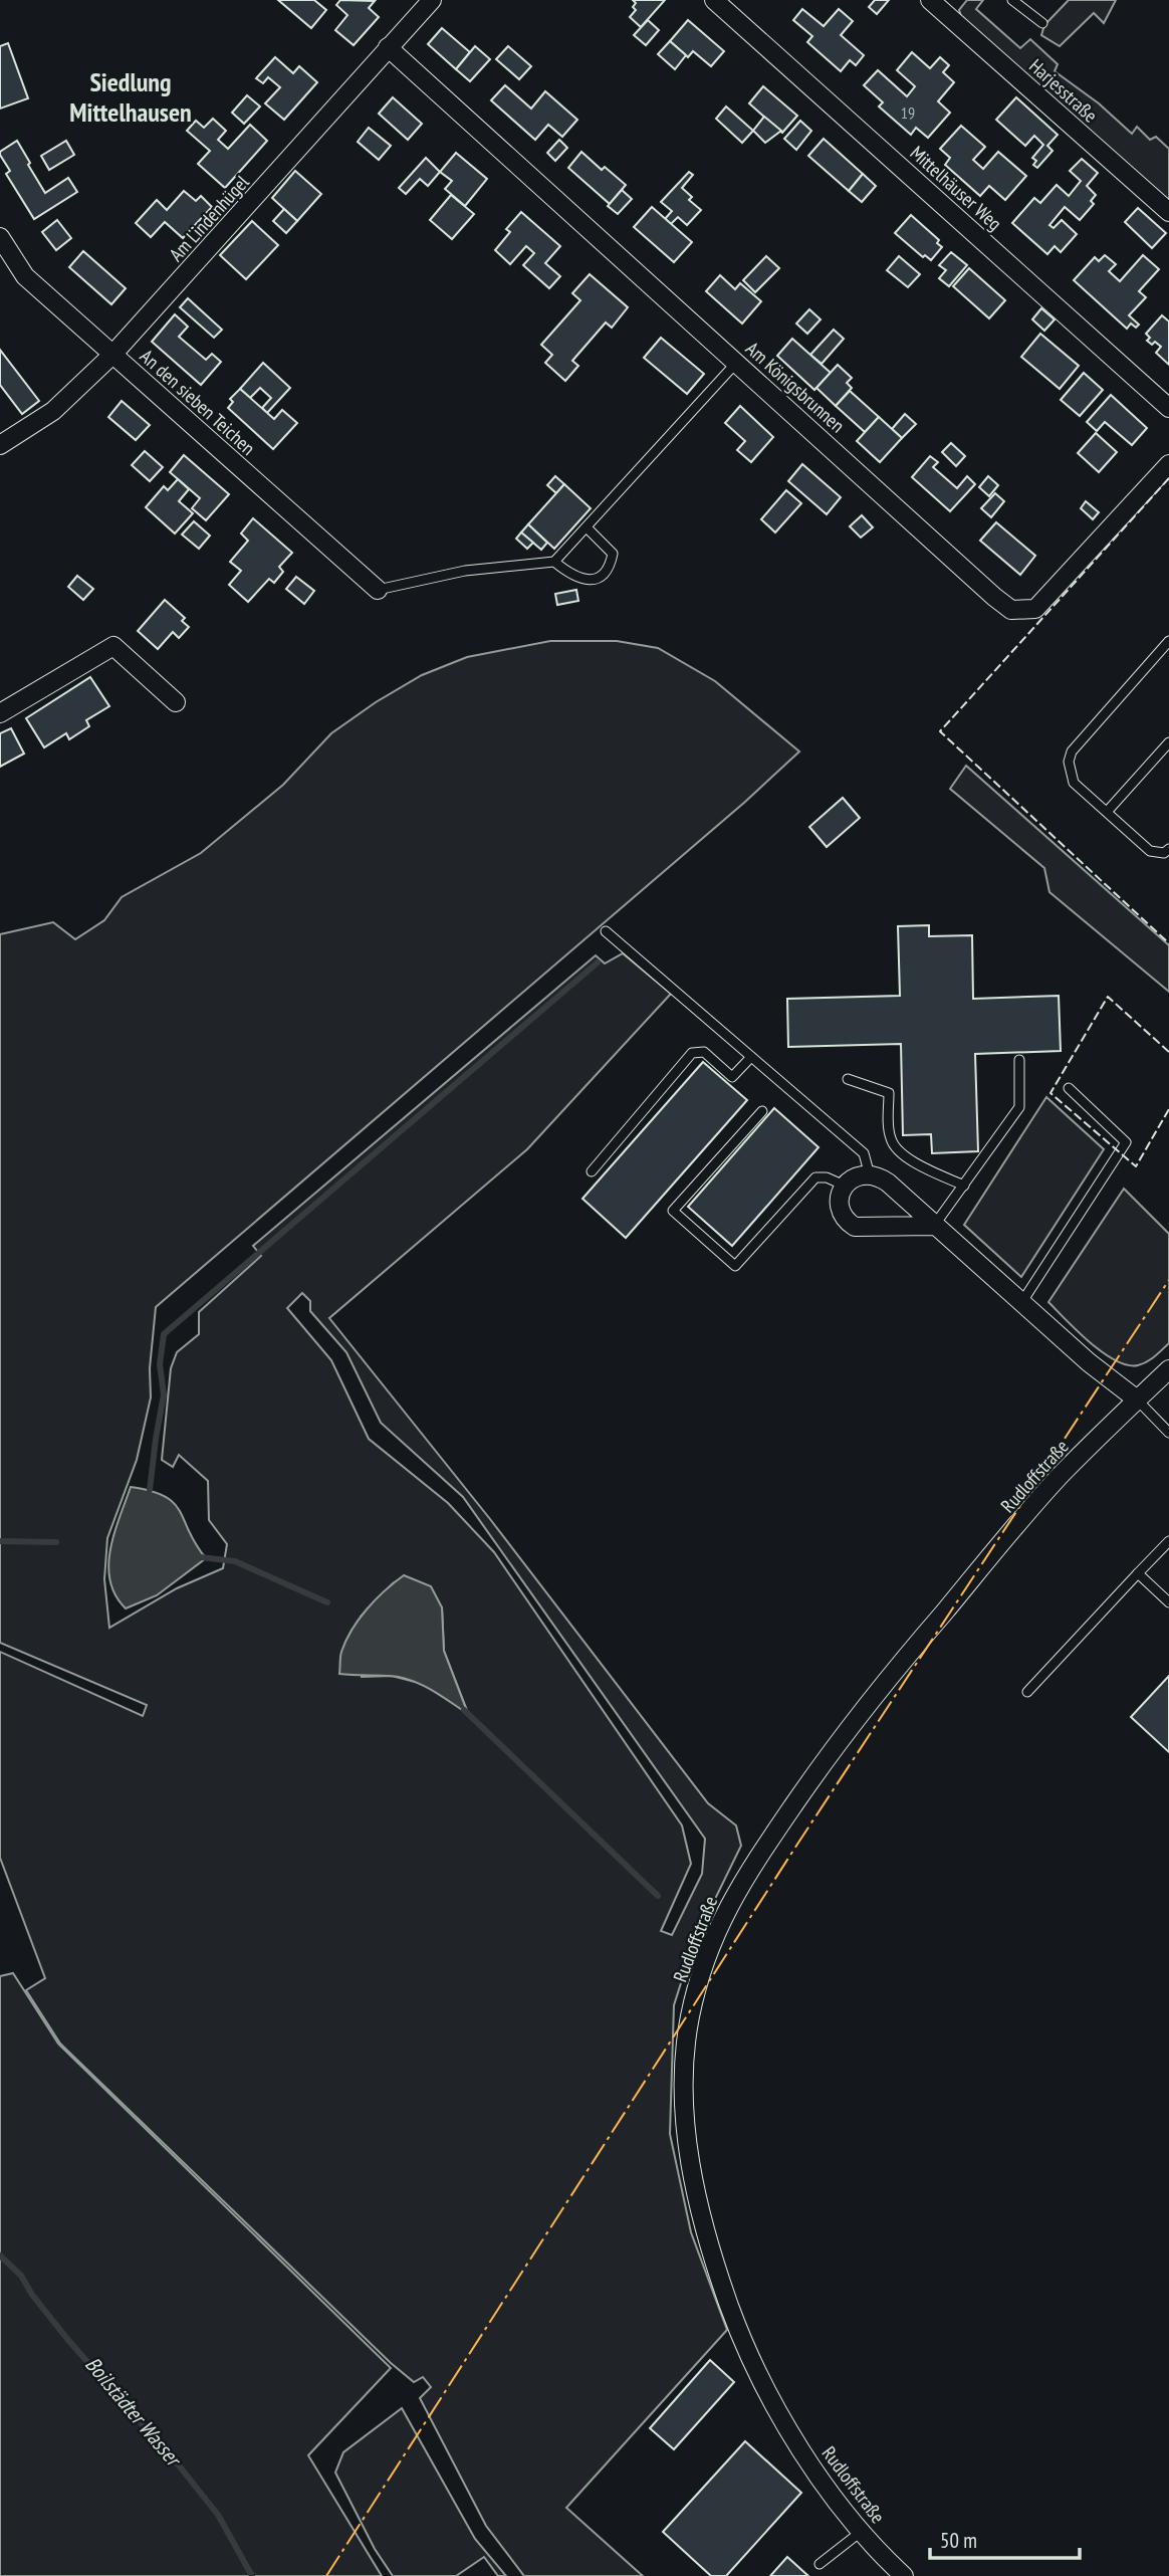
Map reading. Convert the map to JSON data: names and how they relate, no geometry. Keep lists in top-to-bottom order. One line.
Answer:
{"streets":{"street":["Harjesstraße","Mittelhäuser Weg","Am Lindenhügel","Am Königsbrunnen","An den sieben Teichen","Rudloffstraße"]},"crossings":[["Am Lindenhügel","Am Königsbrunnen"],["Am Lindenhügel","An den sieben Teichen"]],"districts":["Siedlung Mittelhausen"],"water":["Boilstädter Wasser"],"house_numbers":["19"],"scale_bar":"50 m"}
